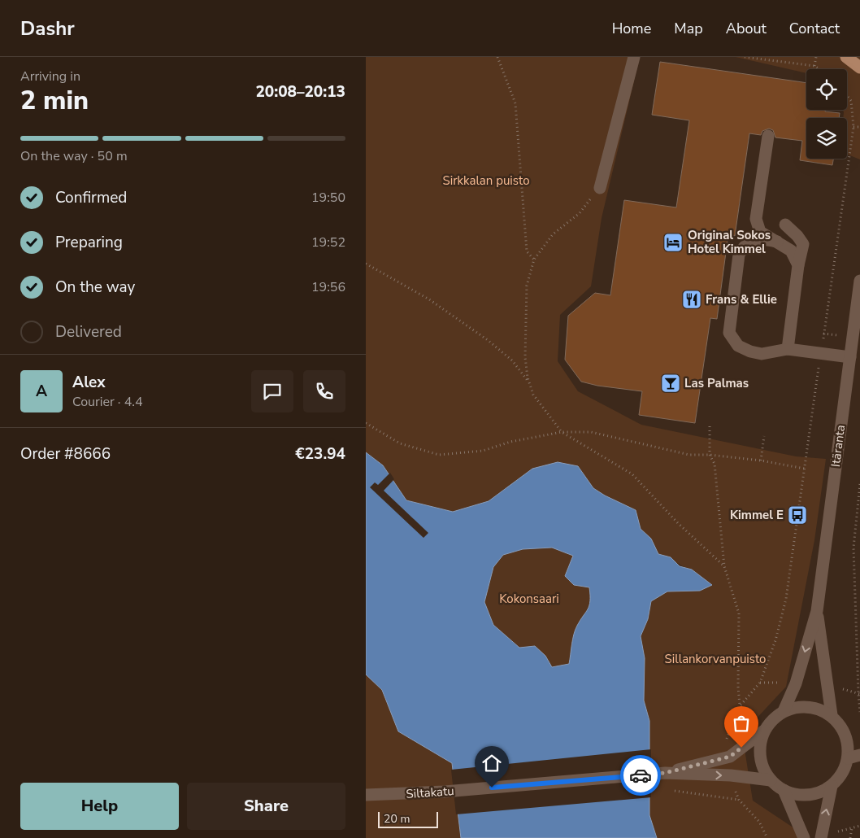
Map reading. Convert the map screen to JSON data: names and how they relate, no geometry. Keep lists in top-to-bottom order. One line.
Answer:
{"streets":{"street":["Itäranta","Siltakatu"]},"crossings":[["Itäranta","Siltakatu"]],"parks":["Sirkkalan puisto","Kokonsaari","Sillankorvanpuisto"],"places":{"hotel":["Original Sokos Hotel Kimmel"],"restaurant":["Frans & Ellie"],"bar":["Las Palmas"],"bus stop":["Kimmel E"]},"scale_bar":"20 m","page":{"header":"Dashr","nav":["Home","Map","About","Contact"],"heading":["2 min","Arriving in","20:08–20:13"],"panel":["Alex","Courier · 4.4","Order #8666","€23.94"],"bar":"On the way · 50 m","list":[["Confirmed","19:50"],["Preparing","19:52"],["On the way","19:56"],"Delivered"],"round":"A","buttons":["Help","Share"],"scale":"20 m"}}
